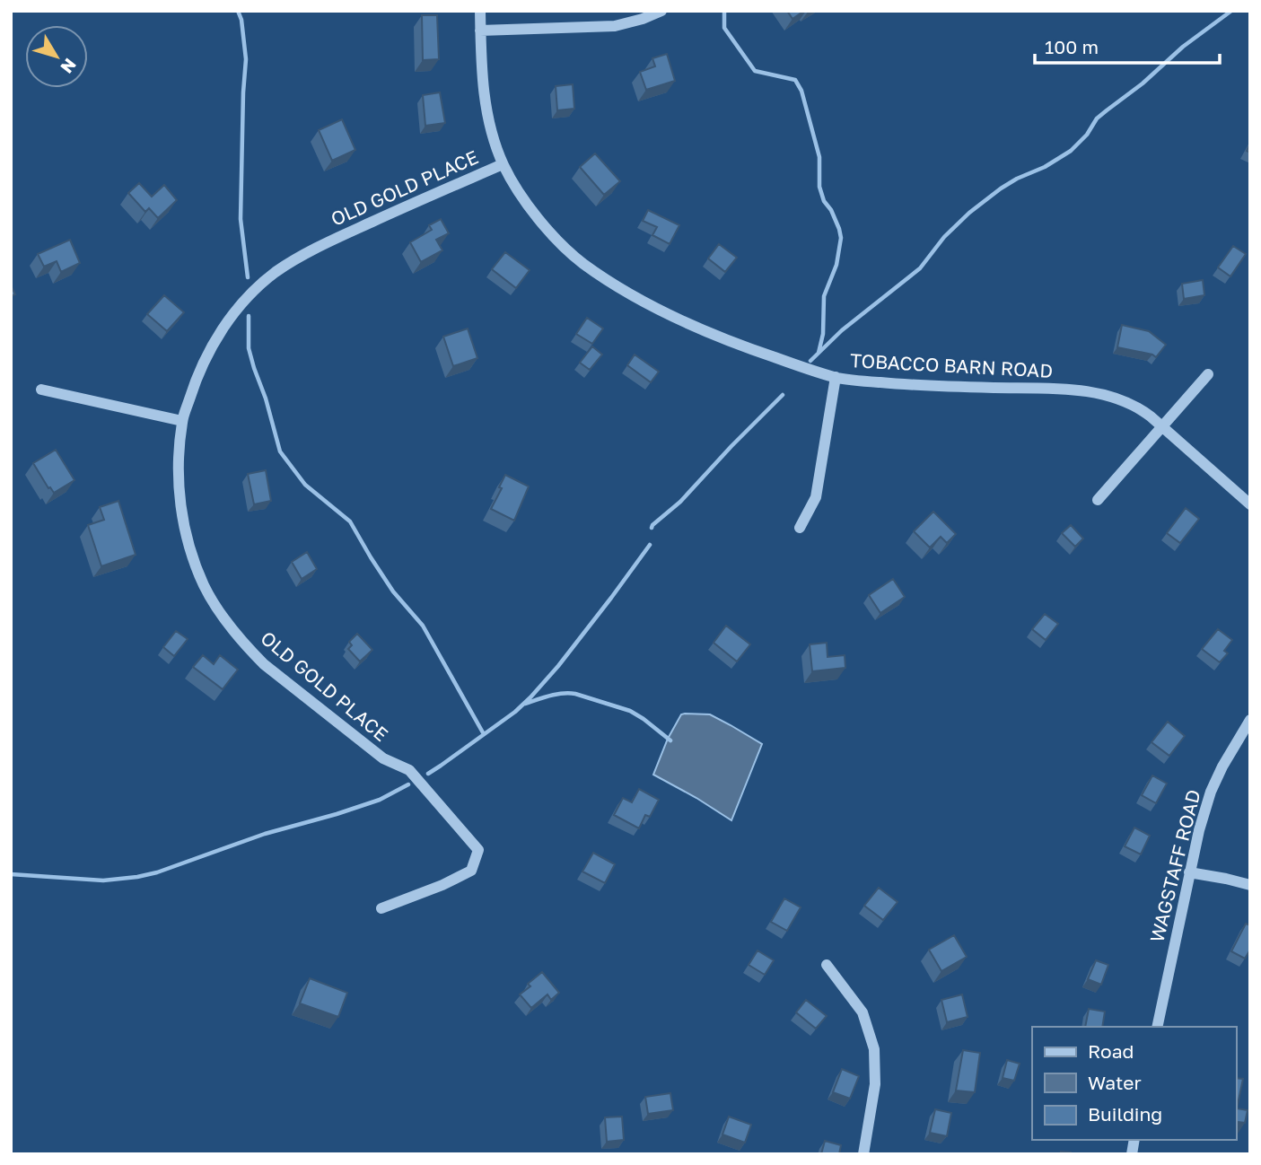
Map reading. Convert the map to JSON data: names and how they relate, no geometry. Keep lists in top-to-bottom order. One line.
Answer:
{"streets":{"street":["OLD GOLD PLACE","TOBACCO BARN ROAD","WAGSTAFF ROAD"]},"crossings":[["OLD GOLD PLACE","TOBACCO BARN ROAD"]],"legend":["Road","Water","Building"],"scale_bar":"100 m","north":"bottom right"}
